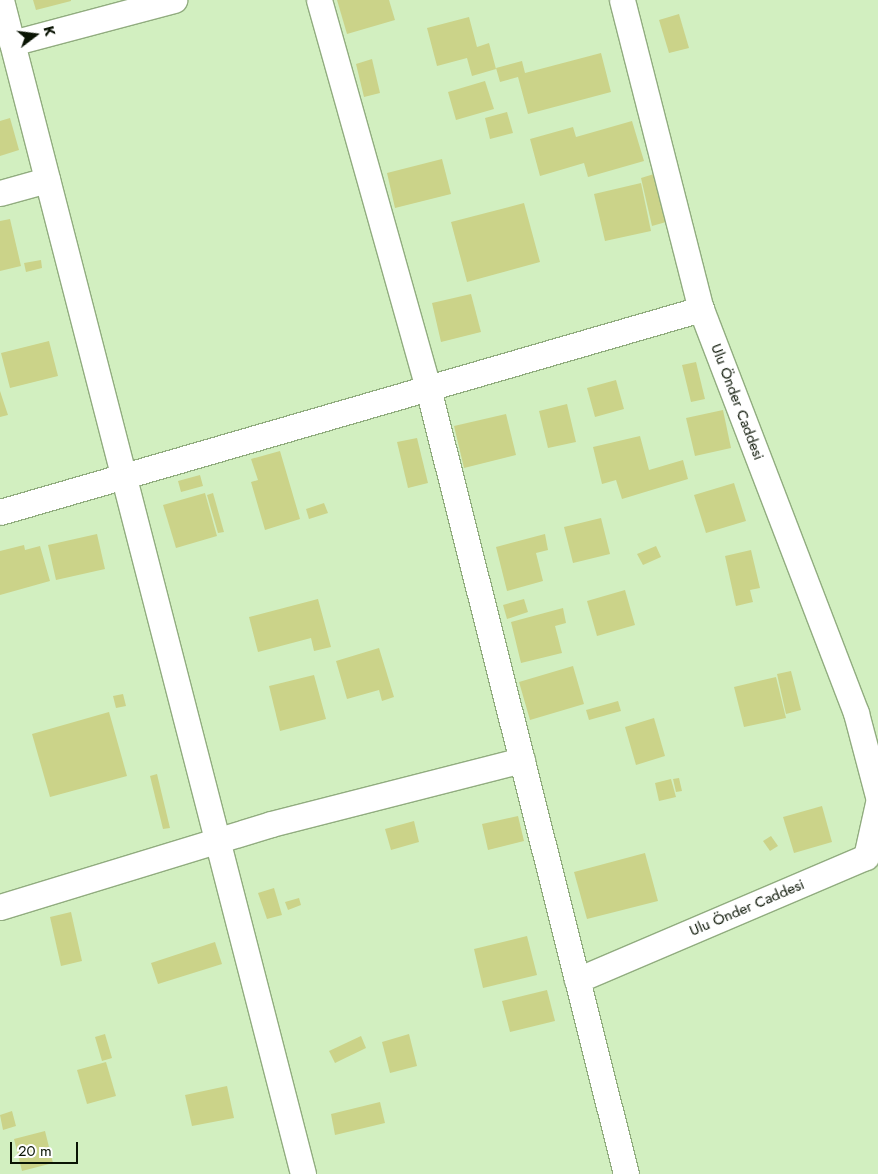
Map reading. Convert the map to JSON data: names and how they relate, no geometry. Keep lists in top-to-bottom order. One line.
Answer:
{"streets":{"street":["Ulu Önder Caddesi"]},"scale_bar":"20 m","north":"right"}
